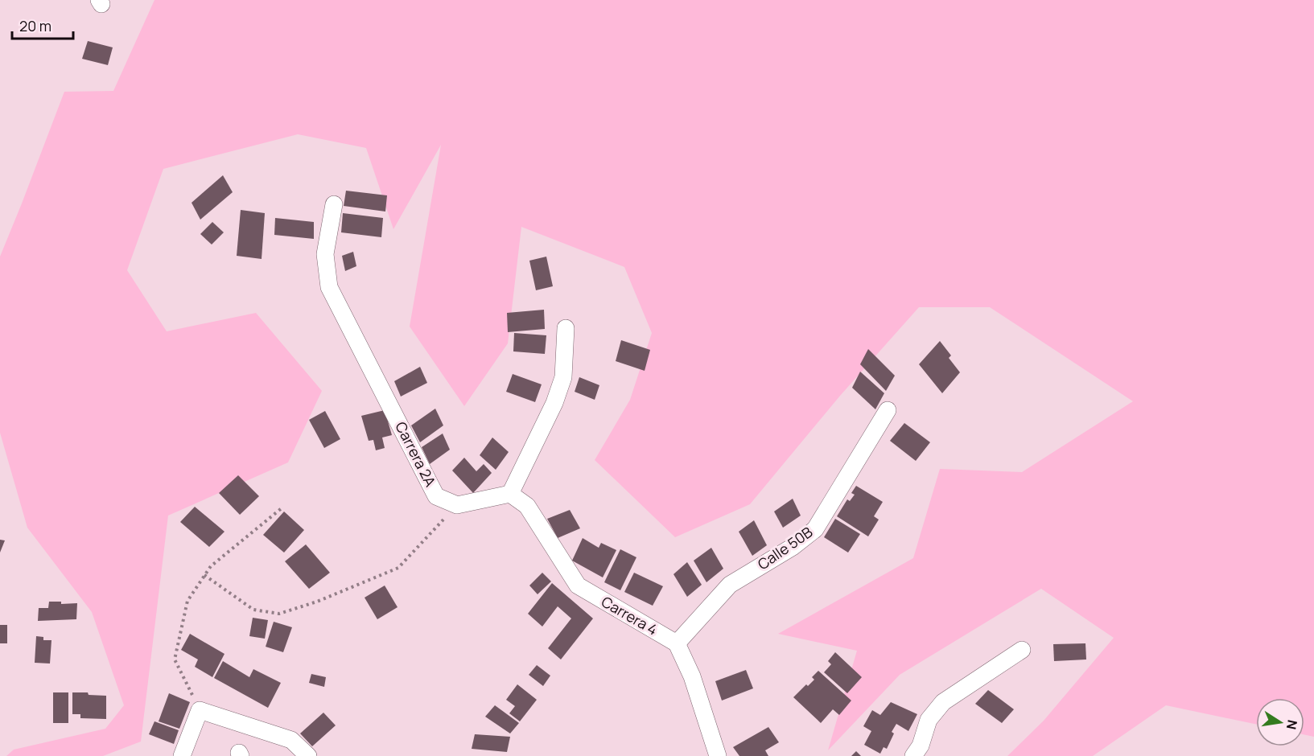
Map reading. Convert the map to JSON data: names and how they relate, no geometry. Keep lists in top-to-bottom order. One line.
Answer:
{"streets":{"street":["Carrera 2A","Calle 50B","Carrera 4"]},"crossings":[["Calle 50B","Carrera 4"]],"scale_bar":"20 m","north":"right"}
